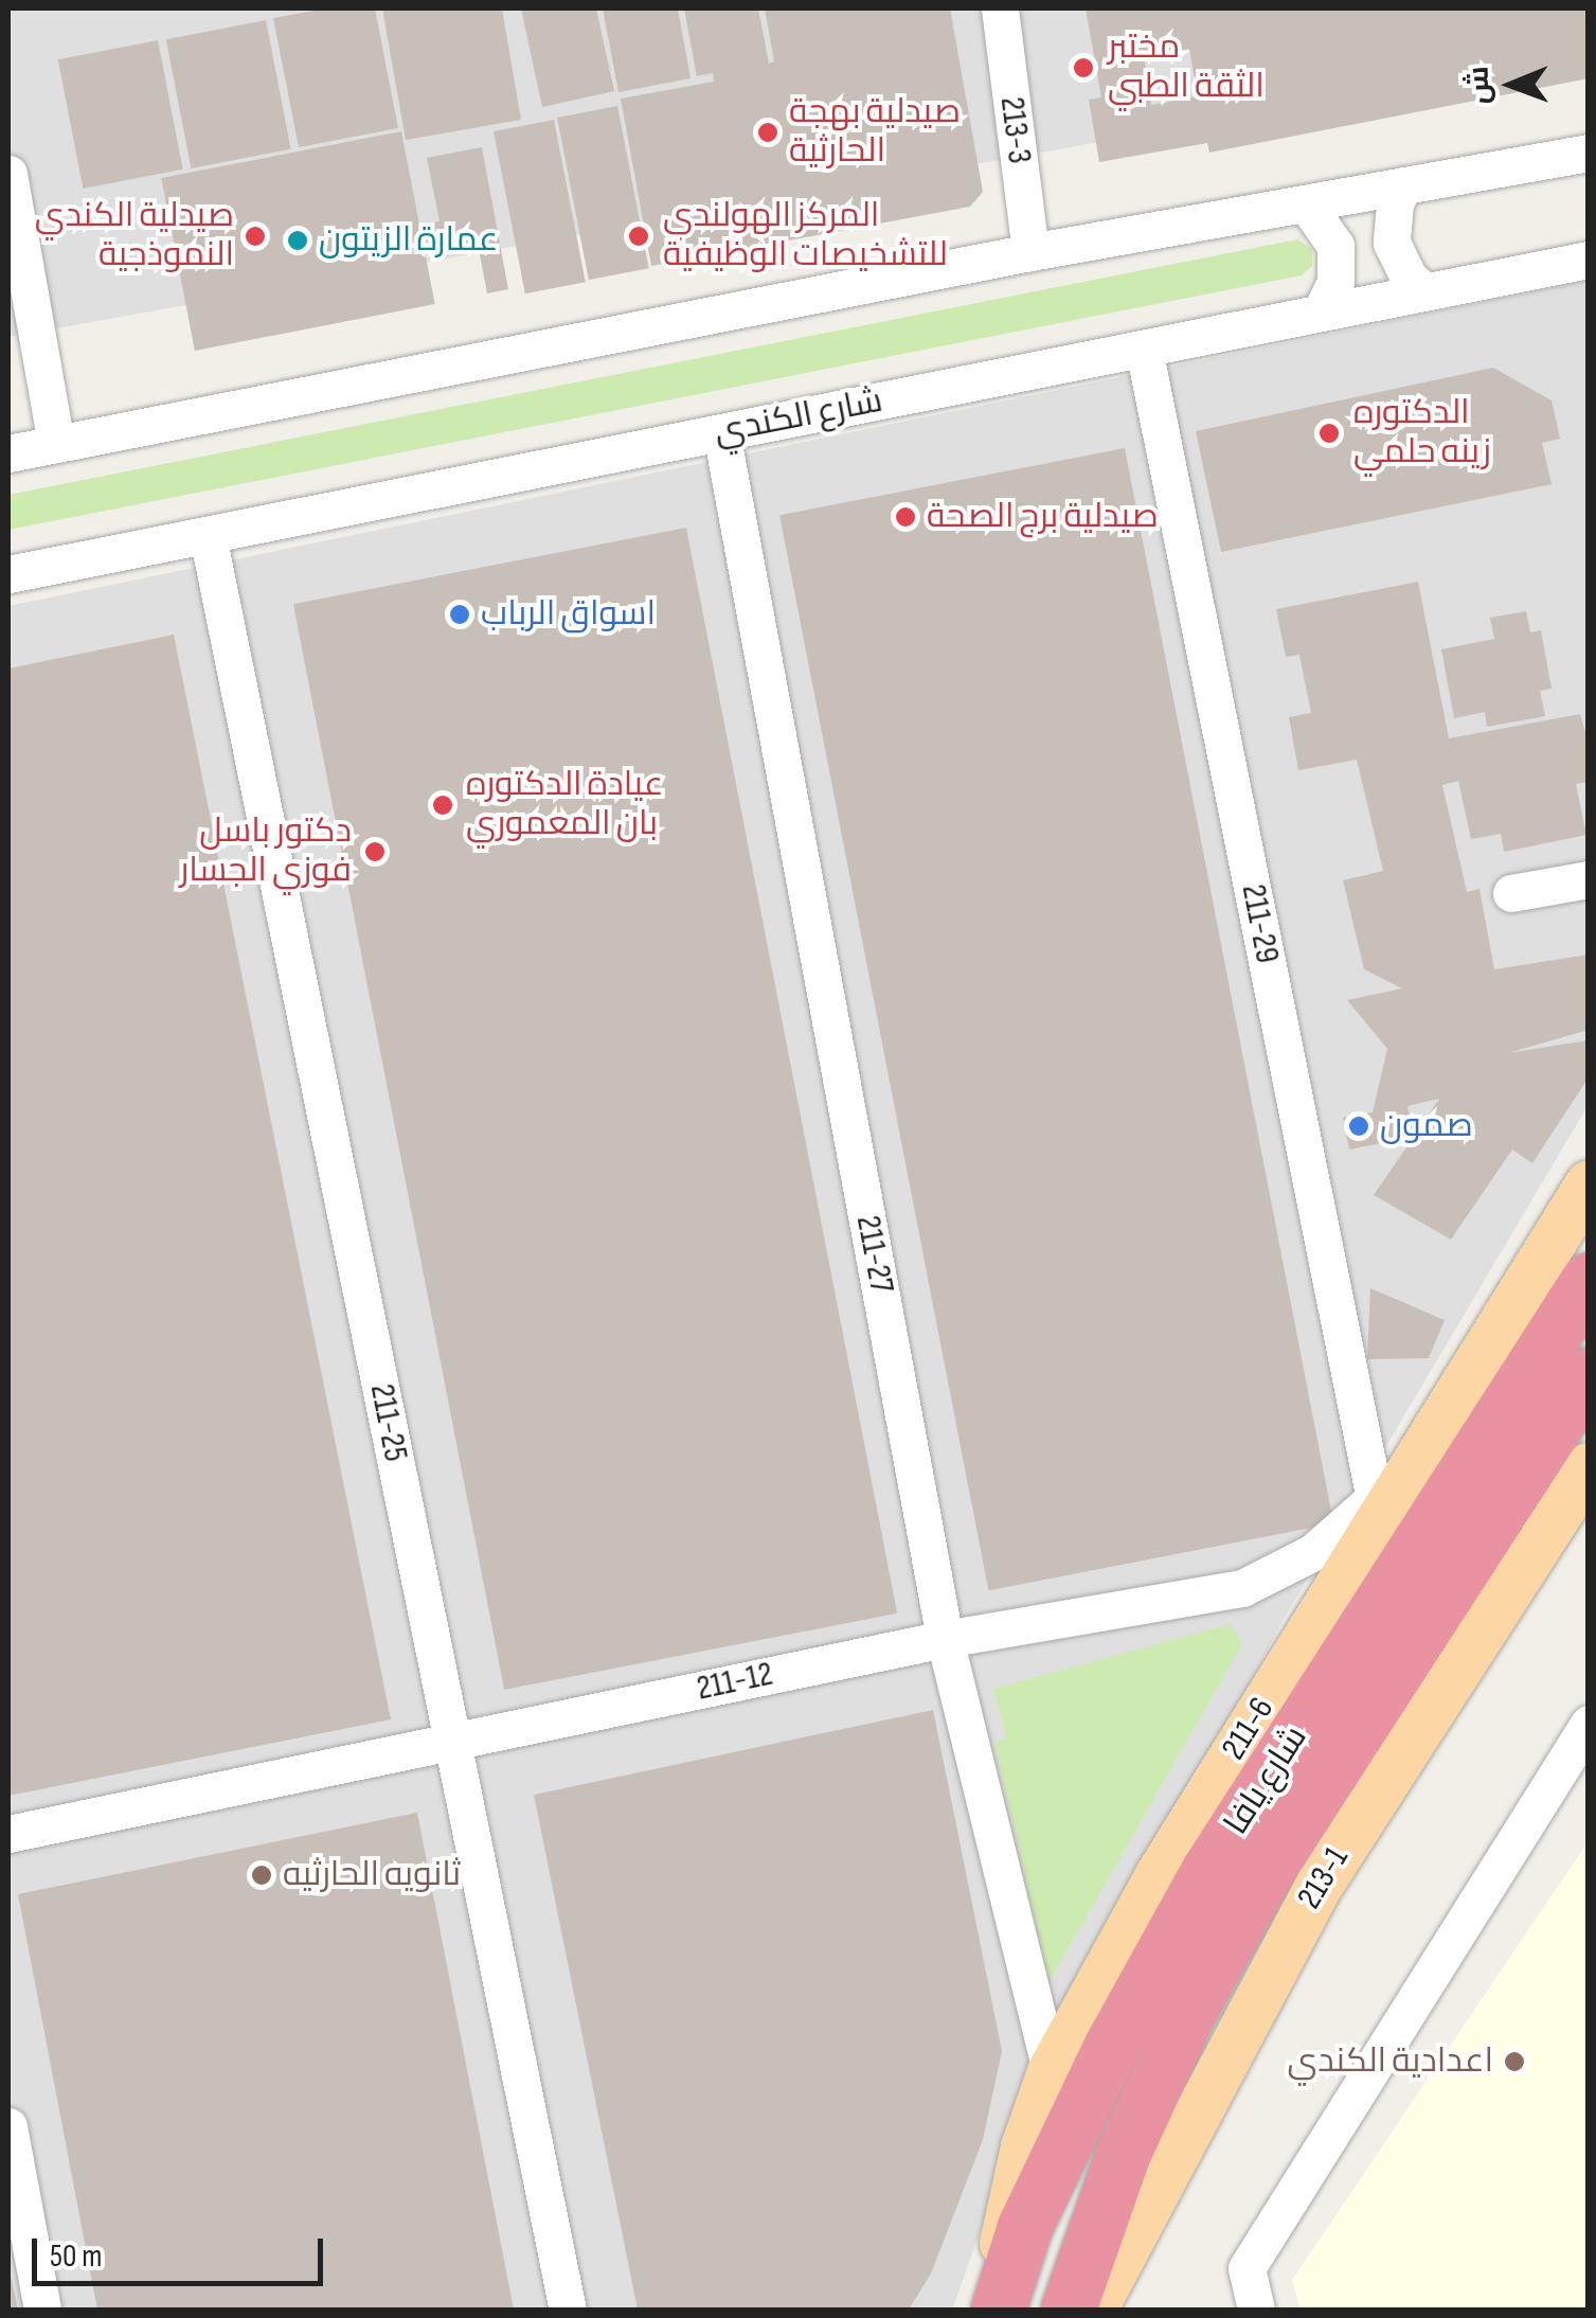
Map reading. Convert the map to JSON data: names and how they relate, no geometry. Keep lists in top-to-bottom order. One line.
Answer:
{"streets":{"highway":["شارع يافا"],"main road":["211-6","213-1"],"street":["213-3","شارع الكندي","211-29","211-27","211-25","211-12"]},"crossings":[["شارع الكندي","211-29"],["شارع الكندي","211-27"],["شارع الكندي","211-25"],["211-29","211-12"],["211-27","211-12"],["211-27","211-6"],["211-25","211-12"],["211-12","211-6"]],"places":["مختبر الثقة الطبي","صيدلية بهجة الحارثية","صيدلية الكندي النموذجية","المركز الهولندي للتشخيصات الوظيفية","عمارة الزيتون","الدكتوره زينه حلمي","صيدلية برج الصحة","اسواق الرباب","عيادة الدكتوره بان المعموري","دكتور باسل فوزي الجسار","صمون","ثانويه الحارثيه","اعدادية الكندي"],"scale_bar":"50 m","north":"left"}
